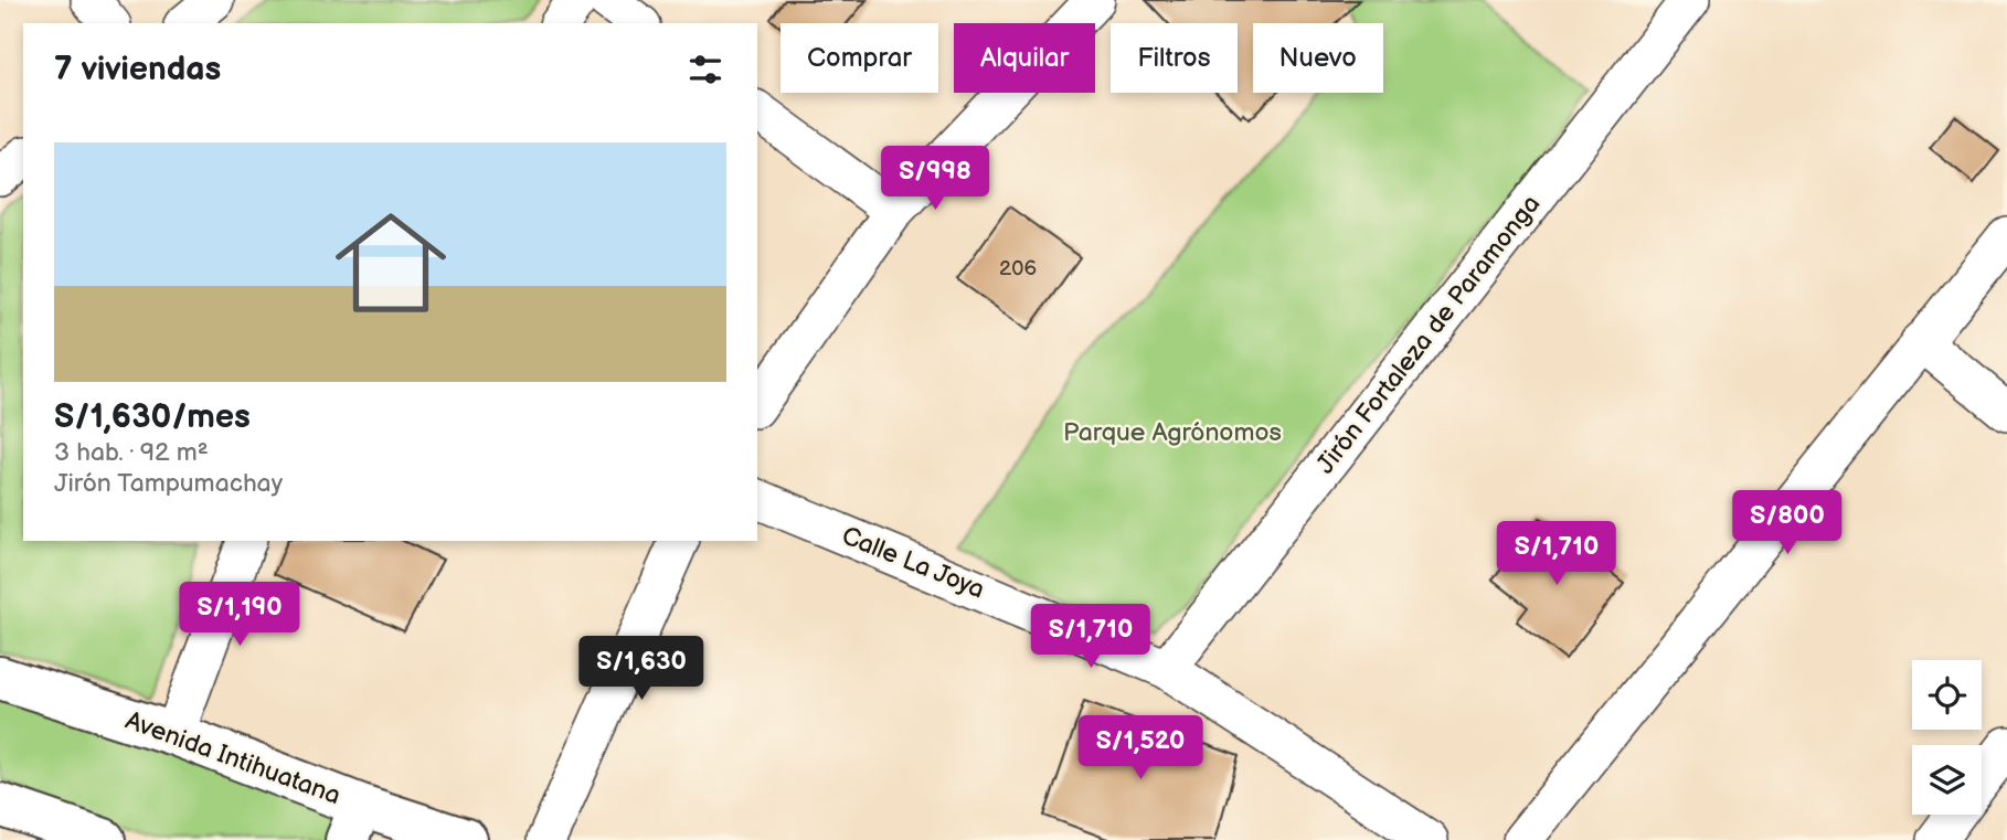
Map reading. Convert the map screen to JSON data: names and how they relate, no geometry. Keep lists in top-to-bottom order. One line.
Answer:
{"streets":{"main road":["Avenida Intihuatana"],"street":["Jirón Fortaleza de Paramonga","Calle La Joya"]},"crossings":[["Jirón Fortaleza de Paramonga","Calle La Joya"]],"parks":["Parque Agrónomos"],"house_numbers":["206"],"page":{"chip":["Comprar","Alquilar","Filtros","Nuevo"],"heading":"7 viviendas","list":[{"name":"S/1,630/mes","note":"3 hab. · 92 m² · Jirón Tampumachay"}],"price":["S/998","S/800","S/1,710","S/1,190","S/1,710","S/1,630","S/1,520"]}}
